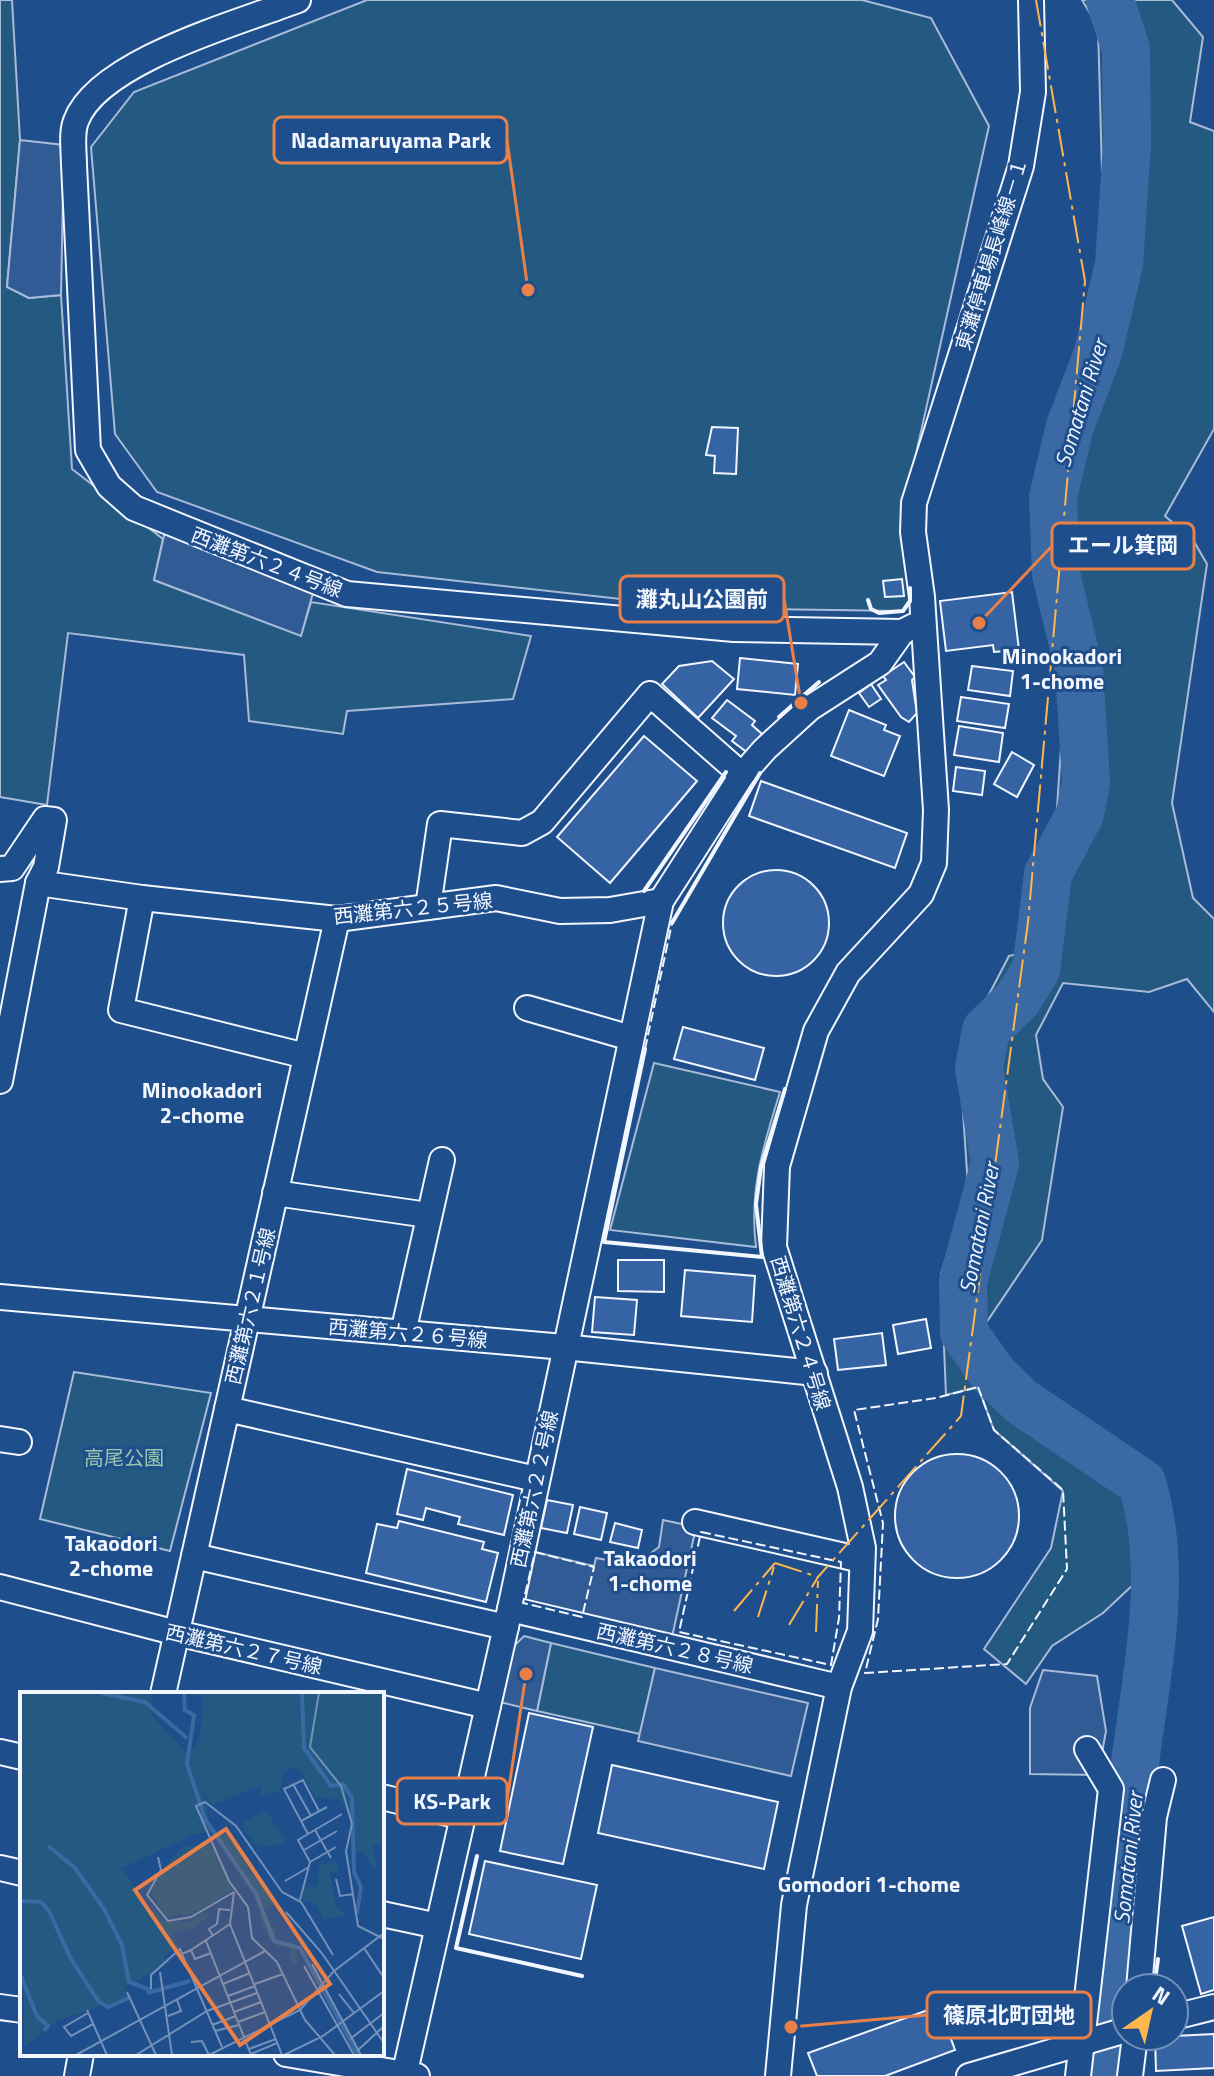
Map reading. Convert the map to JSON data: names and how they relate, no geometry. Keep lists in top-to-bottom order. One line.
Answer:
{"streets":{"street":["東灘停車場長峰線－１","西灘第六２４号線","西灘第六２５号線","西灘第六２１号線","西灘第六２６号線","西灘第六２２号線","西灘第六２８号線","西灘第六２７号線"]},"crossings":[["東灘停車場長峰線－１","西灘第六２４号線"],["西灘第六２４号線","西灘第六２６号線"],["西灘第六２４号線","西灘第六２８号線"],["西灘第六２５号線","西灘第六２１号線"],["西灘第六２５号線","西灘第六２２号線"],["西灘第六２１号線","西灘第六２６号線"],["西灘第六２１号線","西灘第六２８号線"],["西灘第六２１号線","西灘第六２７号線"],["西灘第六２６号線","西灘第六２２号線"],["西灘第六２２号線","西灘第六２８号線"],["西灘第六２２号線","西灘第六２７号線"]],"districts":["Minookadori 1-chome","Minookadori 2-chome","Takaodori 2-chome","Takaodori 1-chome","Gomodori 1-chome"],"water":["Somatani River"],"parks":["高尾公園"],"places":["Nadamaruyama Park","エール箕岡","灘丸山公園前","KS-Park","篠原北町団地"],"north":"top right"}
